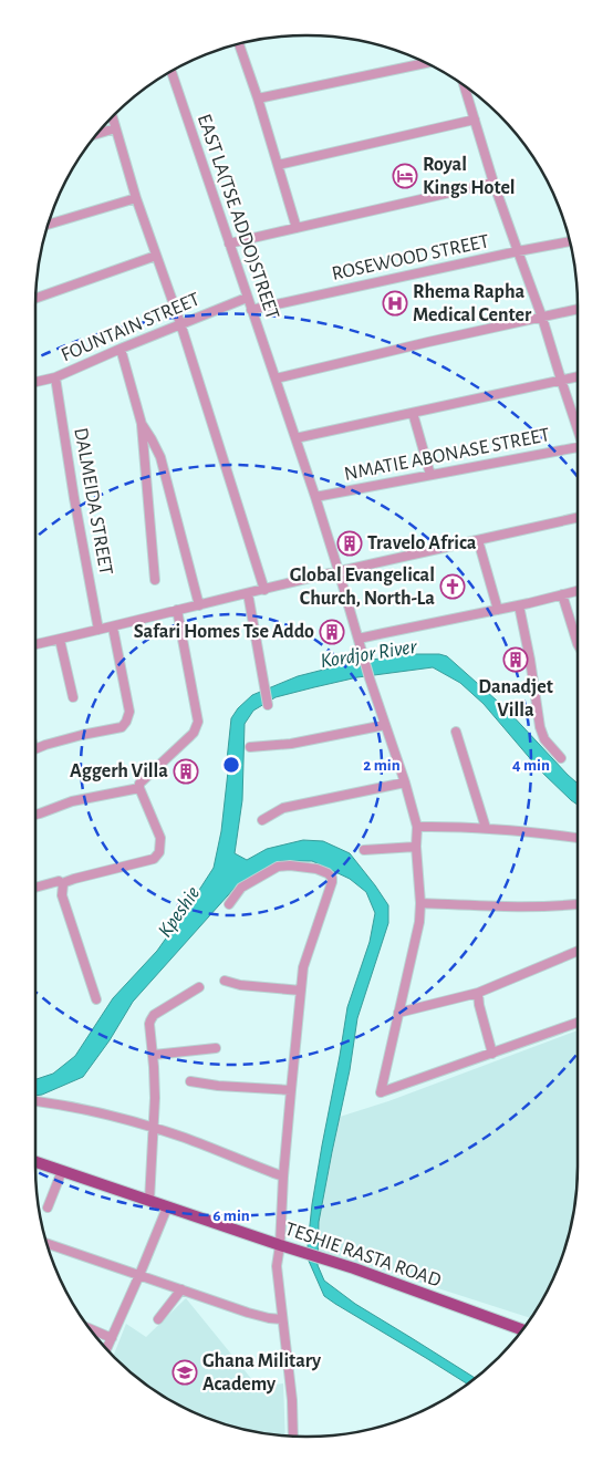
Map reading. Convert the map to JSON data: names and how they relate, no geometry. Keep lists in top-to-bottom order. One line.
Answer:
{"streets":{"main road":["TESHIE RASTA ROAD"],"street":["EAST LA(TSE ADDO)STREET","ROSEWOOD STREET","FOUNTAIN STREET","NMATIE ABONASE STREET","DALMEIDA STREET"]},"crossings":[["EAST LA(TSE ADDO)STREET","ROSEWOOD STREET"],["EAST LA(TSE ADDO)STREET","FOUNTAIN STREET"],["EAST LA(TSE ADDO)STREET","NMATIE ABONASE STREET"],["FOUNTAIN STREET","DALMEIDA STREET"]],"water":["Kordjor River","Kpeshie"],"places":{"hotel":["Royal Kings Hotel"],"hospital":["Rhema Rapha Medical Center"],"building":["Travelo Africa","Safari Homes Tse Addo","Danadjet Villa","Aggerh Villa"],"church":["Global Evangelical Church, North-La"],"school or university":["Ghana Military Academy"]},"rings":["2 min","4 min","6 min"]}
